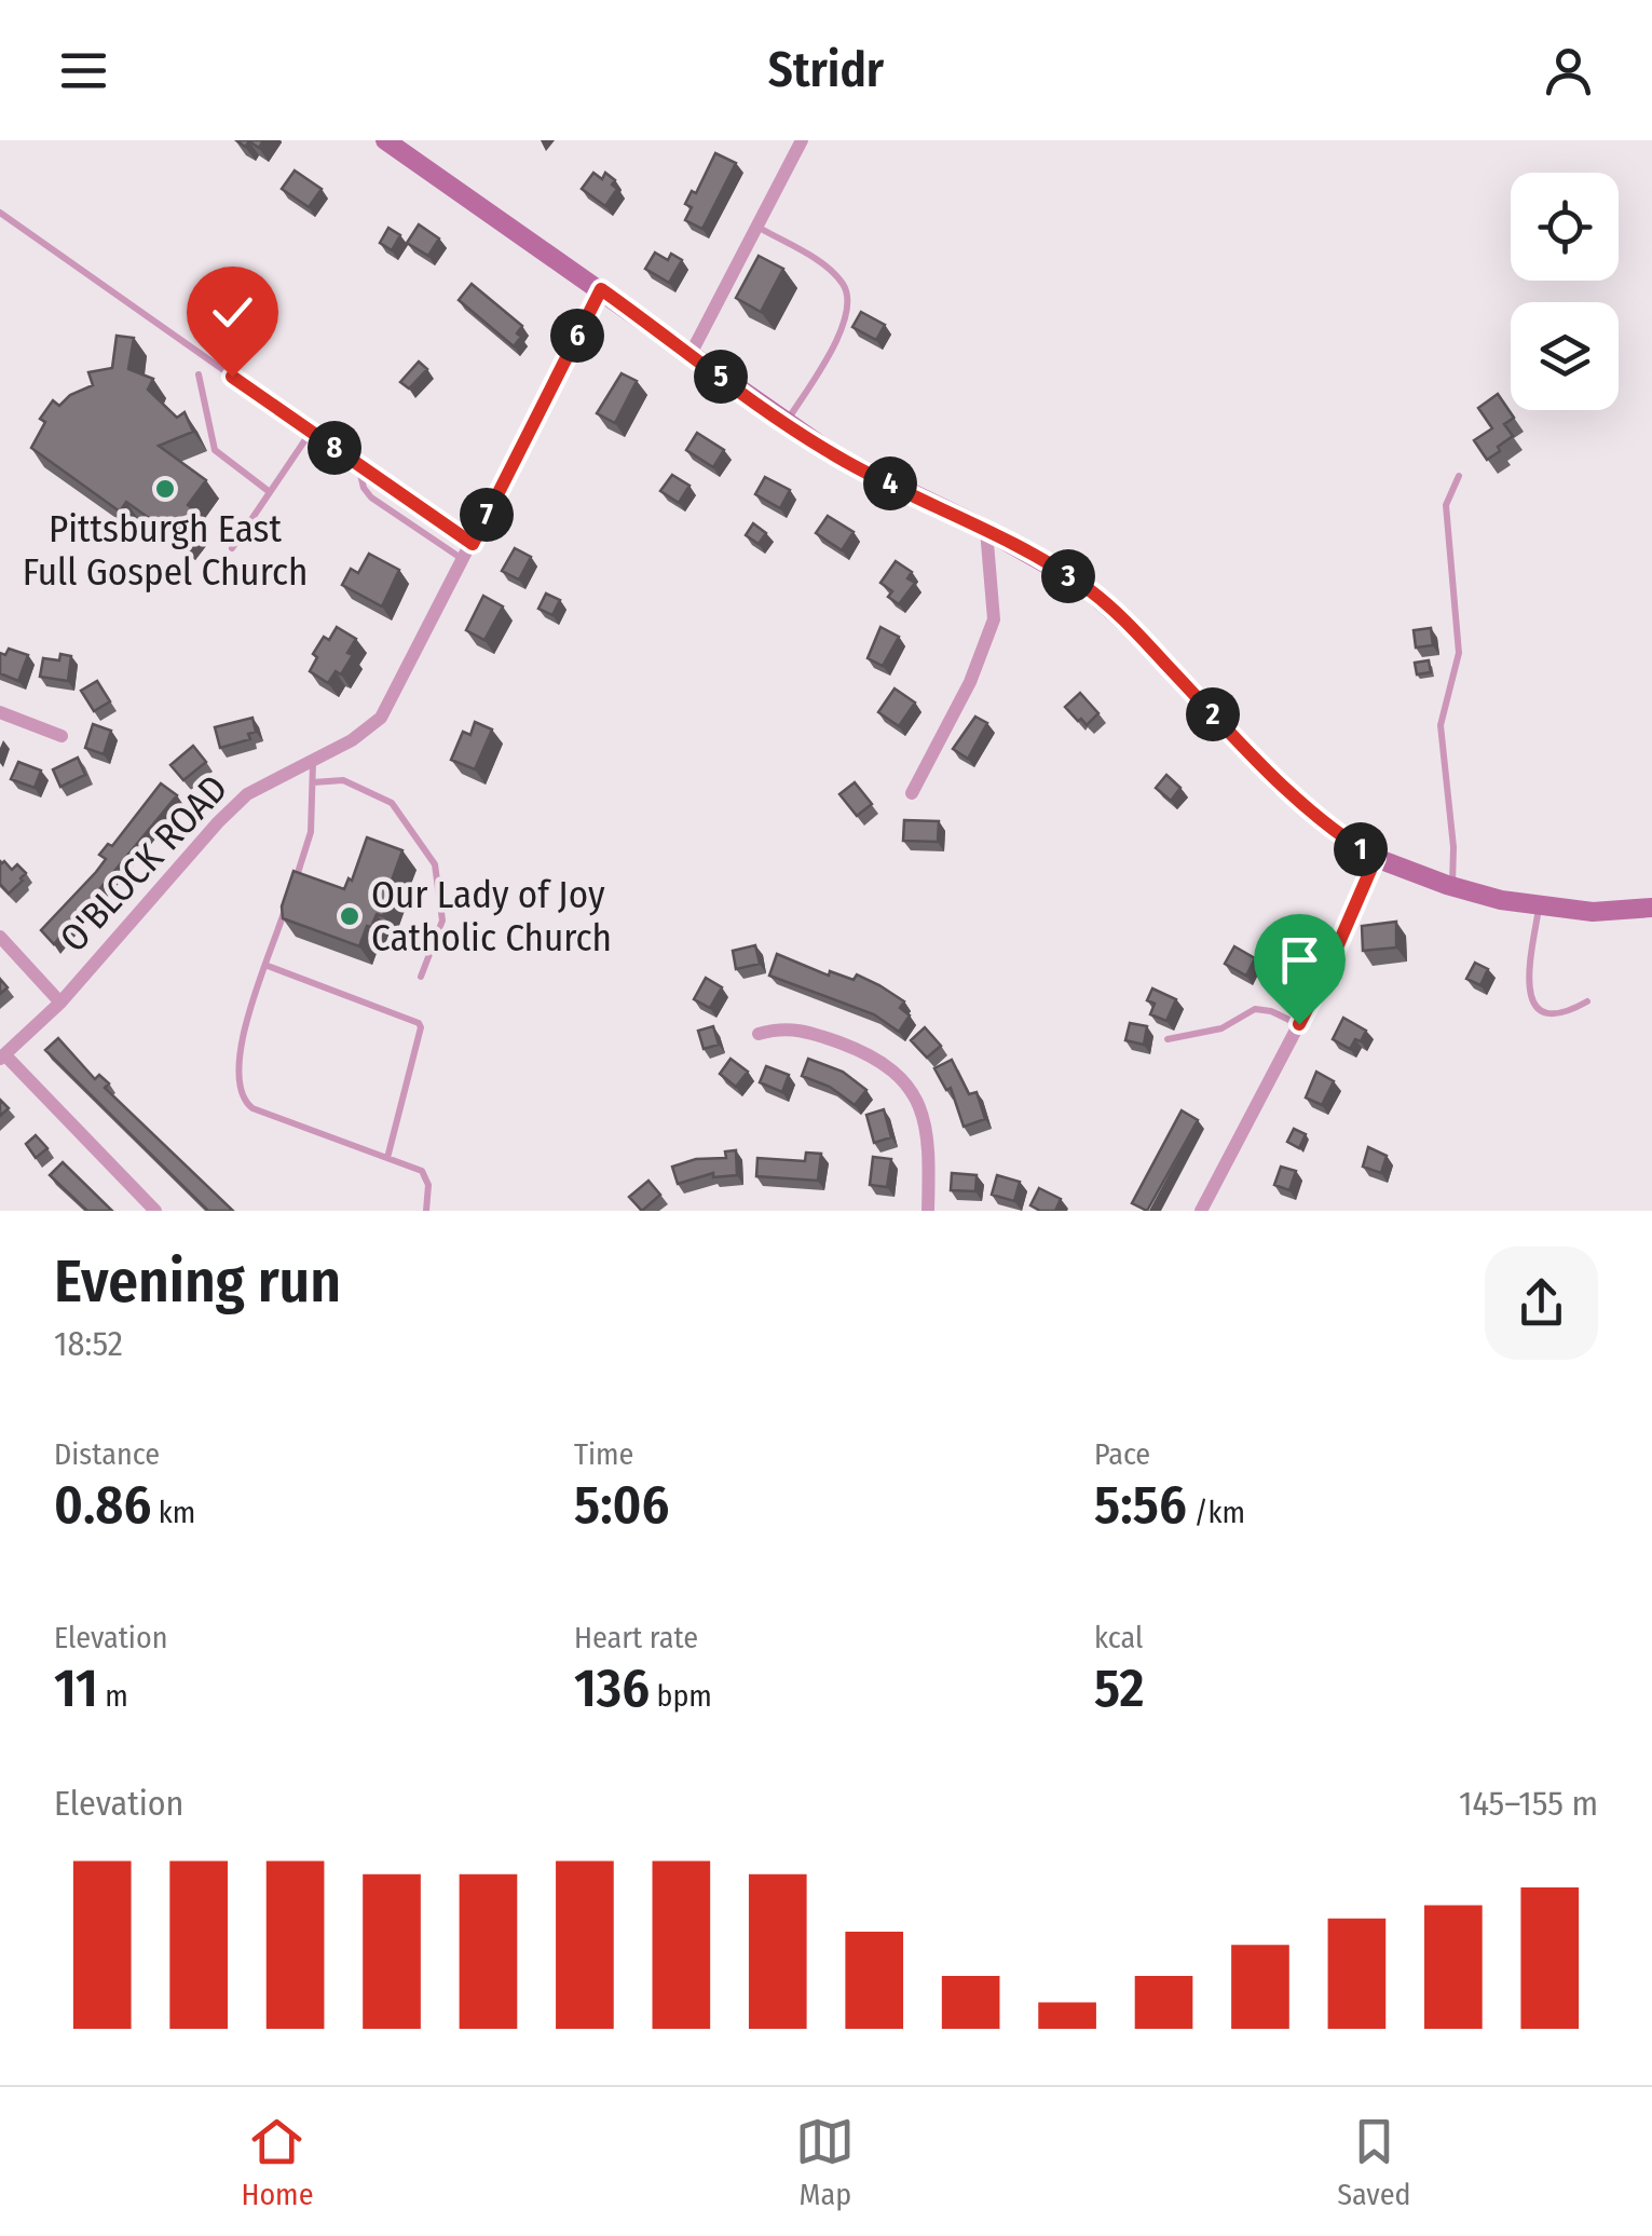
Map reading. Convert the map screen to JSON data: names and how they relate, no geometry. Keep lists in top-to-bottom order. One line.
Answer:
{"streets":{"street":["O'BLOCK ROAD"]},"places":["Pittsburgh East Full Gospel Church","Our Lady of Joy Catholic Church"],"page":{"header":"Stridr","pins":["6","5","8","4","7","3","2","1"],"heading":["Evening run","18:52"],"stats":[["Distance","0.86 km"],["Time","5:06"],["Pace","5:56 /km"],["Elevation","11 m"],["Heart rate","136 bpm"],["kcal","52"]],"chart":["Elevation","145–155 m"],"tabs":["Home","Map","Saved"]}}
